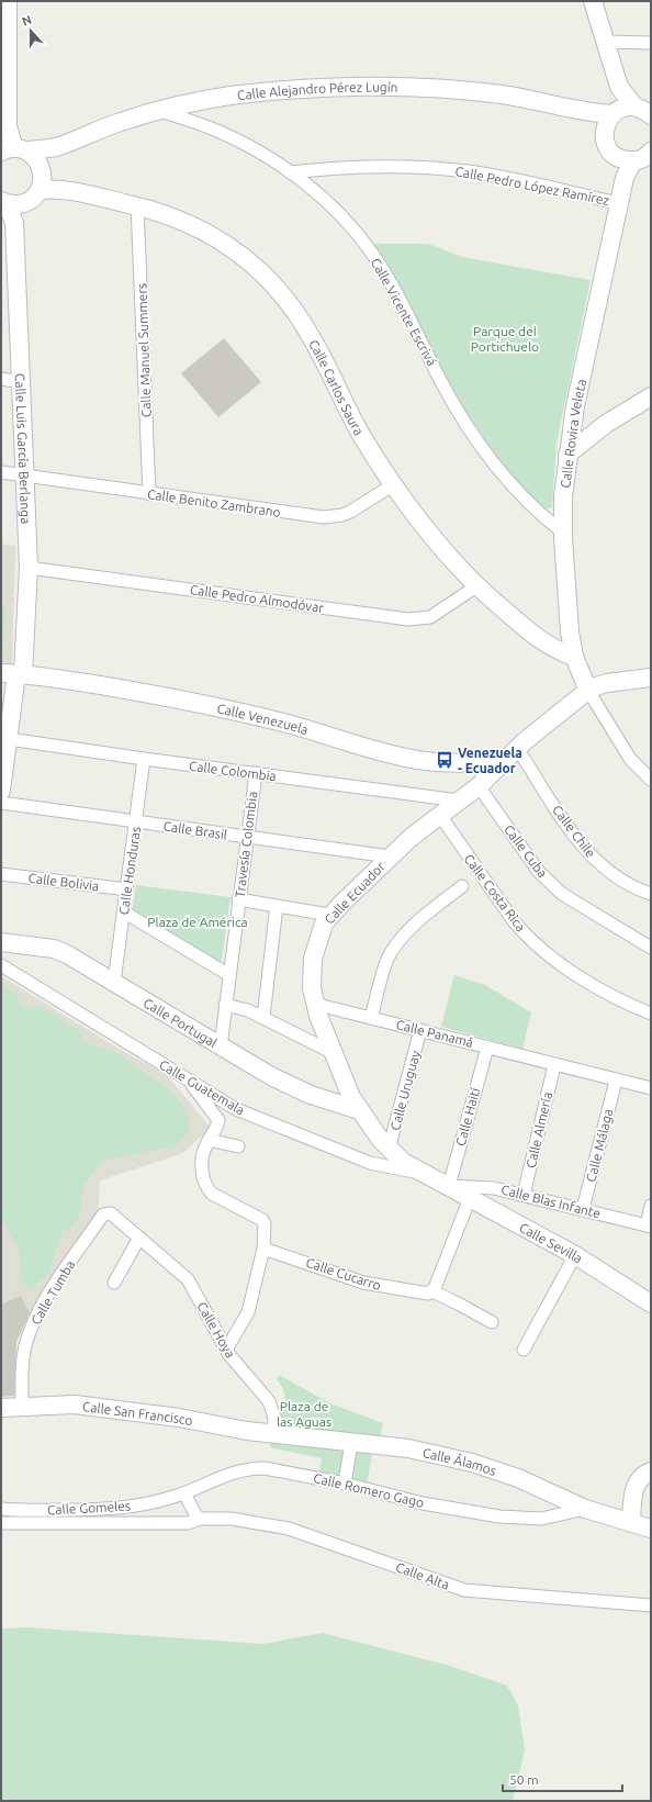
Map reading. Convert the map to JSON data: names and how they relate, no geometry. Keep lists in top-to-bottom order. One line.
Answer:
{"streets":{"street":["Calle Alejandro Pérez Lugín","Calle Pedro López Ramírez","Calle Vicente Escrivá","Calle Manuel Summers","Calle Carlos Saura","Calle Rovira Veleta","Calle Luis García Berlanga","Calle Benito Zambrano","Calle Pedro Almodóvar","Calle Venezuela","Calle Colombia","Calle Brasil","Calle Chile","Travesía Colombia","Calle Cuba","Calle Honduras","Calle Bolivia","Calle Ecuador","Calle Costa Rica","Calle Portugal","Calle Panamá","Calle Guatemala","Calle Uruguay","Calle Haití","Calle Almería","Calle Málaga","Calle Blas Infante","Calle Sevilla","Calle Cucarro","Calle Tumba","Calle Hoya","Calle San Francisco","Calle Álamos","Calle Romero Gago","Calle Gomeles","Calle Alta"]},"crossings":[["Calle Alejandro Pérez Lugín","Calle Vicente Escrivá"],["Calle Pedro López Ramírez","Calle Vicente Escrivá"],["Calle Pedro López Ramírez","Calle Rovira Veleta"],["Calle Vicente Escrivá","Calle Rovira Veleta"],["Calle Manuel Summers","Calle Carlos Saura"],["Calle Manuel Summers","Calle Benito Zambrano"],["Calle Carlos Saura","Calle Rovira Veleta"],["Calle Carlos Saura","Calle Luis García Berlanga"],["Calle Carlos Saura","Calle Benito Zambrano"],["Calle Carlos Saura","Calle Pedro Almodóvar"],["Calle Rovira Veleta","Calle Ecuador"],["Calle Luis García Berlanga","Calle Benito Zambrano"],["Calle Luis García Berlanga","Calle Pedro Almodóvar"],["Calle Luis García Berlanga","Calle Venezuela"],["Calle Luis García Berlanga","Calle Colombia"],["Calle Venezuela","Calle Chile"],["Calle Venezuela","Calle Ecuador"],["Calle Colombia","Travesía Colombia"],["Calle Colombia","Calle Honduras"],["Calle Colombia","Calle Ecuador"],["Calle Brasil","Travesía Colombia"],["Calle Brasil","Calle Honduras"],["Calle Brasil","Calle Ecuador"],["Calle Chile","Calle Ecuador"],["Travesía Colombia","Calle Portugal"],["Calle Cuba","Calle Ecuador"],["Calle Honduras","Calle Bolivia"],["Calle Honduras","Calle Portugal"],["Calle Ecuador","Calle Costa Rica"],["Calle Ecuador","Calle Portugal"],["Calle Ecuador","Calle Panamá"],["Calle Ecuador","Calle Guatemala"],["Calle Ecuador","Calle Uruguay"],["Calle Ecuador","Calle Haití"],["Calle Ecuador","Calle Blas Infante"],["Calle Ecuador","Calle Sevilla"],["Calle Panamá","Calle Uruguay"],["Calle Panamá","Calle Haití"],["Calle Panamá","Calle Almería"],["Calle Panamá","Calle Málaga"],["Calle Haití","Calle Blas Infante"],["Calle Haití","Calle Sevilla"],["Calle Almería","Calle Blas Infante"],["Calle Málaga","Calle Blas Infante"],["Calle Blas Infante","Calle Sevilla"],["Calle Tumba","Calle Hoya"],["Calle Tumba","Calle San Francisco"],["Calle Hoya","Calle San Francisco"],["Calle Álamos","Calle Romero Gago"],["Calle Romero Gago","Calle Gomeles"],["Calle Gomeles","Calle Alta"]],"parks":["Parque del Portichuelo","Plaza de América","Plaza de las Aguas"],"places":{"bus stop":["Venezuela - Ecuador"]},"scale_bar":"50 m","north":"top"}
